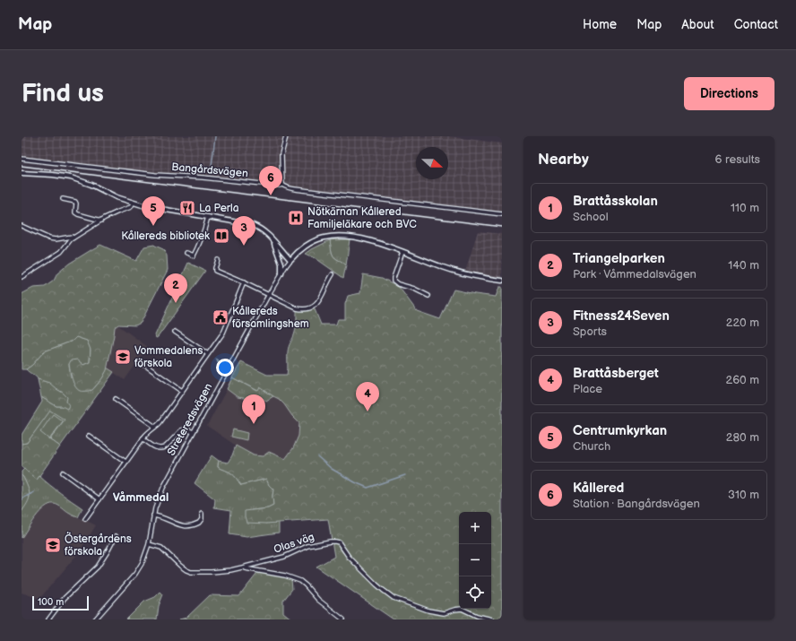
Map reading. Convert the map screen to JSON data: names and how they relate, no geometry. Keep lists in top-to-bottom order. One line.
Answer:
{"streets":{"street":["Bangårdsvägen","Streteredsvägen","Olas väg"]},"crossings":[["Streteredsvägen","Olas väg"]],"districts":["Våmmedal"],"places":{"restaurant":["La Perla"],"hospital":["Nötkärnan Kållered Familjeläkare och BVC"],"library":["Kållereds bibliotek"],"public building":["Kållereds församlingshem"],"school or university":["Vommedalens förskola","Östergårdens förskola"]},"scale_bar":"100 m","north":"right","page":{"header":"Map","nav":["Home","Map","About","Contact"],"buttons":"Directions","title":"Find us","heading":["Nearby","6 results"],"pins":["6","5","3","2","4","1"],"list":[{"mark":"1","name":"Brattåsskolan","note":"School","value":"110 m"},{"mark":"2","name":"Triangelparken","note":"Park · Våmmedalsvägen","value":"140 m"},{"mark":"3","name":"Fitness24Seven","note":"Sports","value":"220 m"},{"mark":"4","name":"Brattåsberget","note":"Place","value":"260 m"},{"mark":"5","name":"Centrumkyrkan","note":"Church","value":"280 m"},{"mark":"6","name":"Kållered","note":"Station · Bangårdsvägen","value":"310 m"}],"map_buttons":["+","−"],"scale":"100 m"}}
